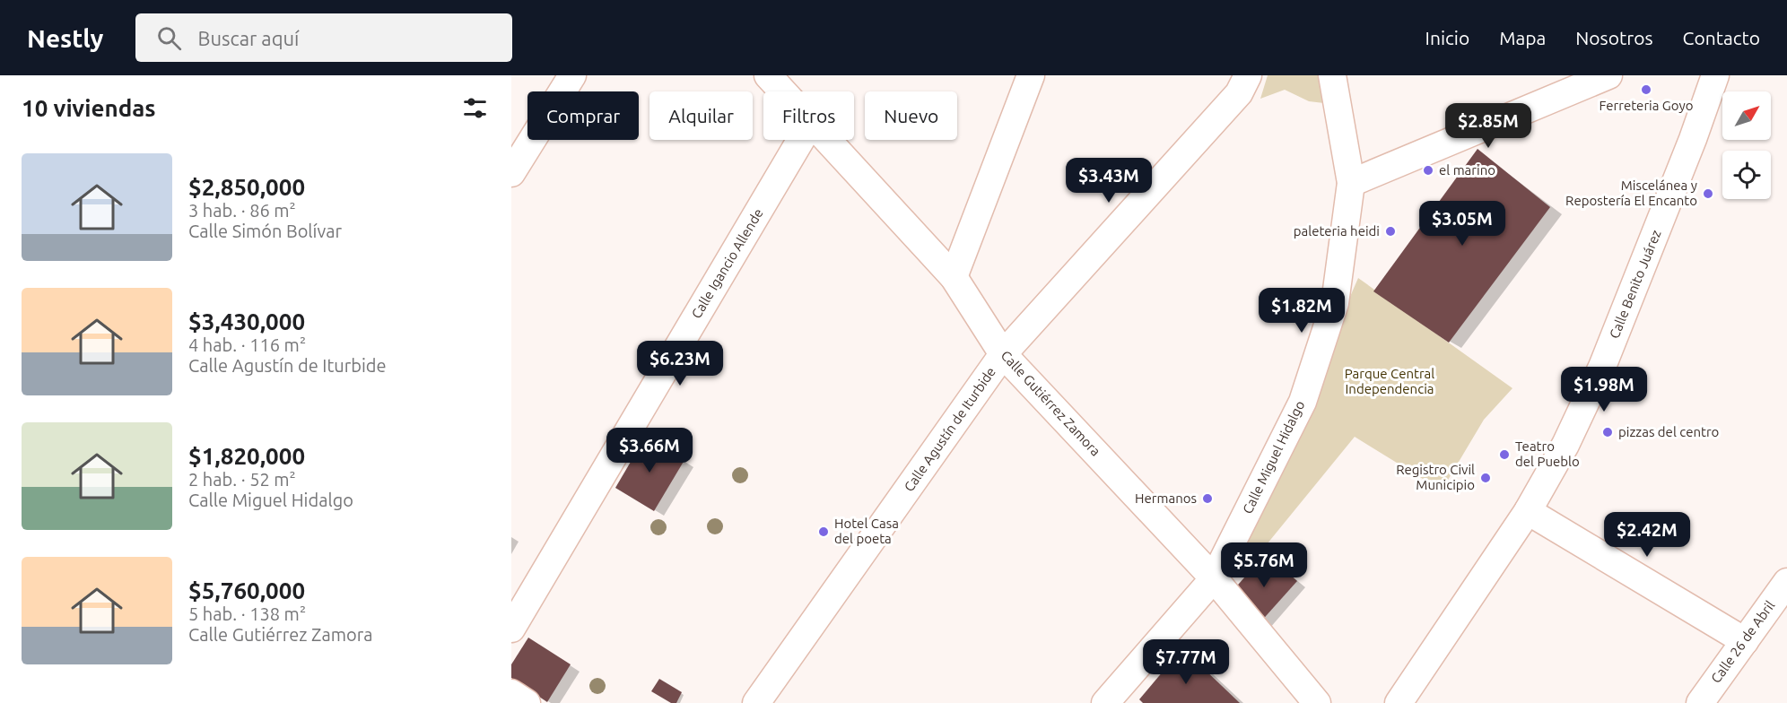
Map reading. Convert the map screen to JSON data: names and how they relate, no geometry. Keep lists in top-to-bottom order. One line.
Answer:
{"streets":{"street":["Calle Igancio Allende","Calle Benito Juárez","Calle Gutiérrez Zamora","Calle Agustín de Iturbide","Calle Miguel Hidalgo","Calle 26 de Abril"]},"crossings":[["Calle Gutiérrez Zamora","Calle Agustín de Iturbide"],["Calle Gutiérrez Zamora","Calle Miguel Hidalgo"]],"parks":["Parque Central Independencia"],"places":["Ferreteria Goyo","el marino","Miscelánea y Repostería El Encanto","paleteria heidi","pizzas del centro","Teatro del Pueblo","Registro Civil Municipio","Hermanos","Hotel Casa del poeta"],"north":"top right","page":{"header":"Nestly","search":"Buscar aquí","nav":["Inicio","Mapa","Nosotros","Contacto"],"heading":"10 viviendas","chip":["Comprar","Alquilar","Filtros","Nuevo"],"price":["$2.85M","$3.43M","$3.05M","$1.82M","$6.23M","$1.98M","$3.66M","$2.42M","$5.76M","$7.77M"],"list":[{"name":"$2,850,000","note":"3 hab. · 86 m² · Calle Simón Bolívar"},{"name":"$3,430,000","note":"4 hab. · 116 m² · Calle Agustín de Iturbide"},{"name":"$1,820,000","note":"2 hab. · 52 m² · Calle Miguel Hidalgo"},{"name":"$5,760,000","note":"5 hab. · 138 m² · Calle Gutiérrez Zamora"}]}}
